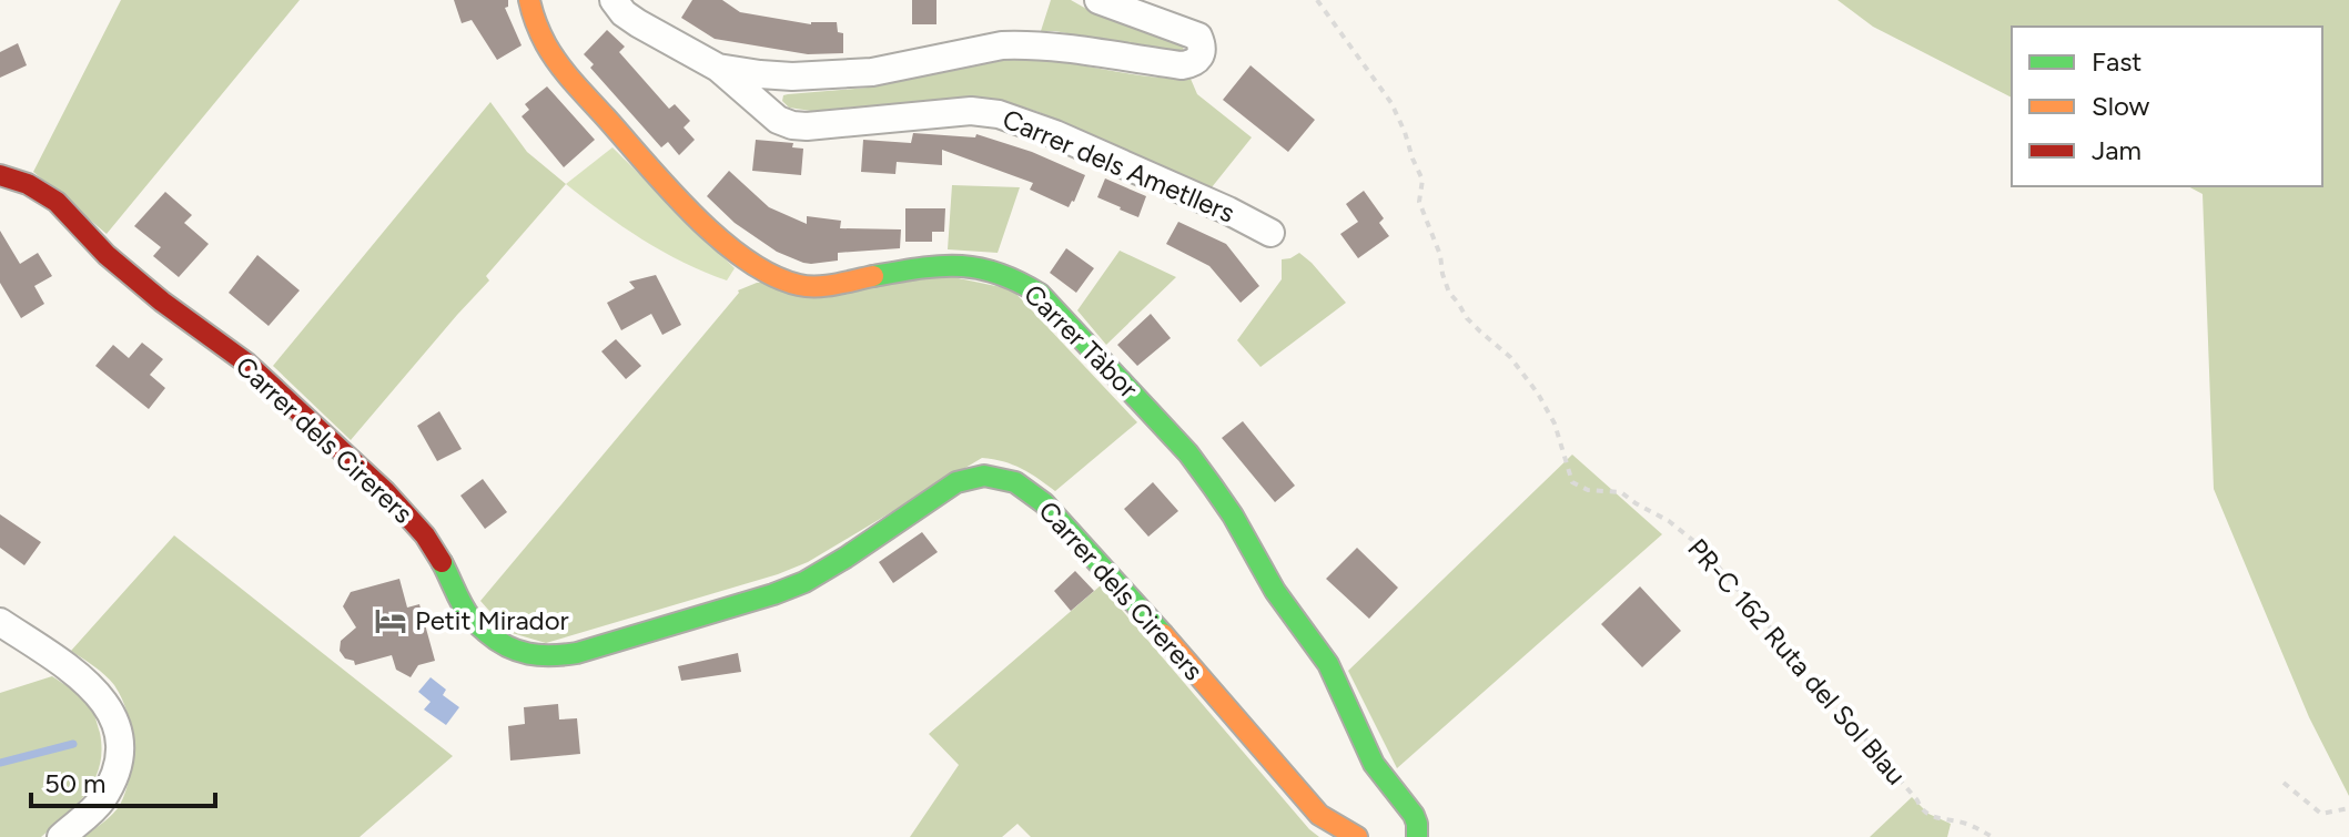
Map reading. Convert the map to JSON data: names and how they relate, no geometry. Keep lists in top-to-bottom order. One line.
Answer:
{"streets":{"street":["Carrer dels Ametllers","Carrer Tàbor","Carrer dels Cirerers"],"path":["PR-C 162 Ruta del Sol Blau"]},"places":{"hotel":["Petit Mirador"]},"legend":["Fast","Slow","Jam"],"scale_bar":"50 m"}
